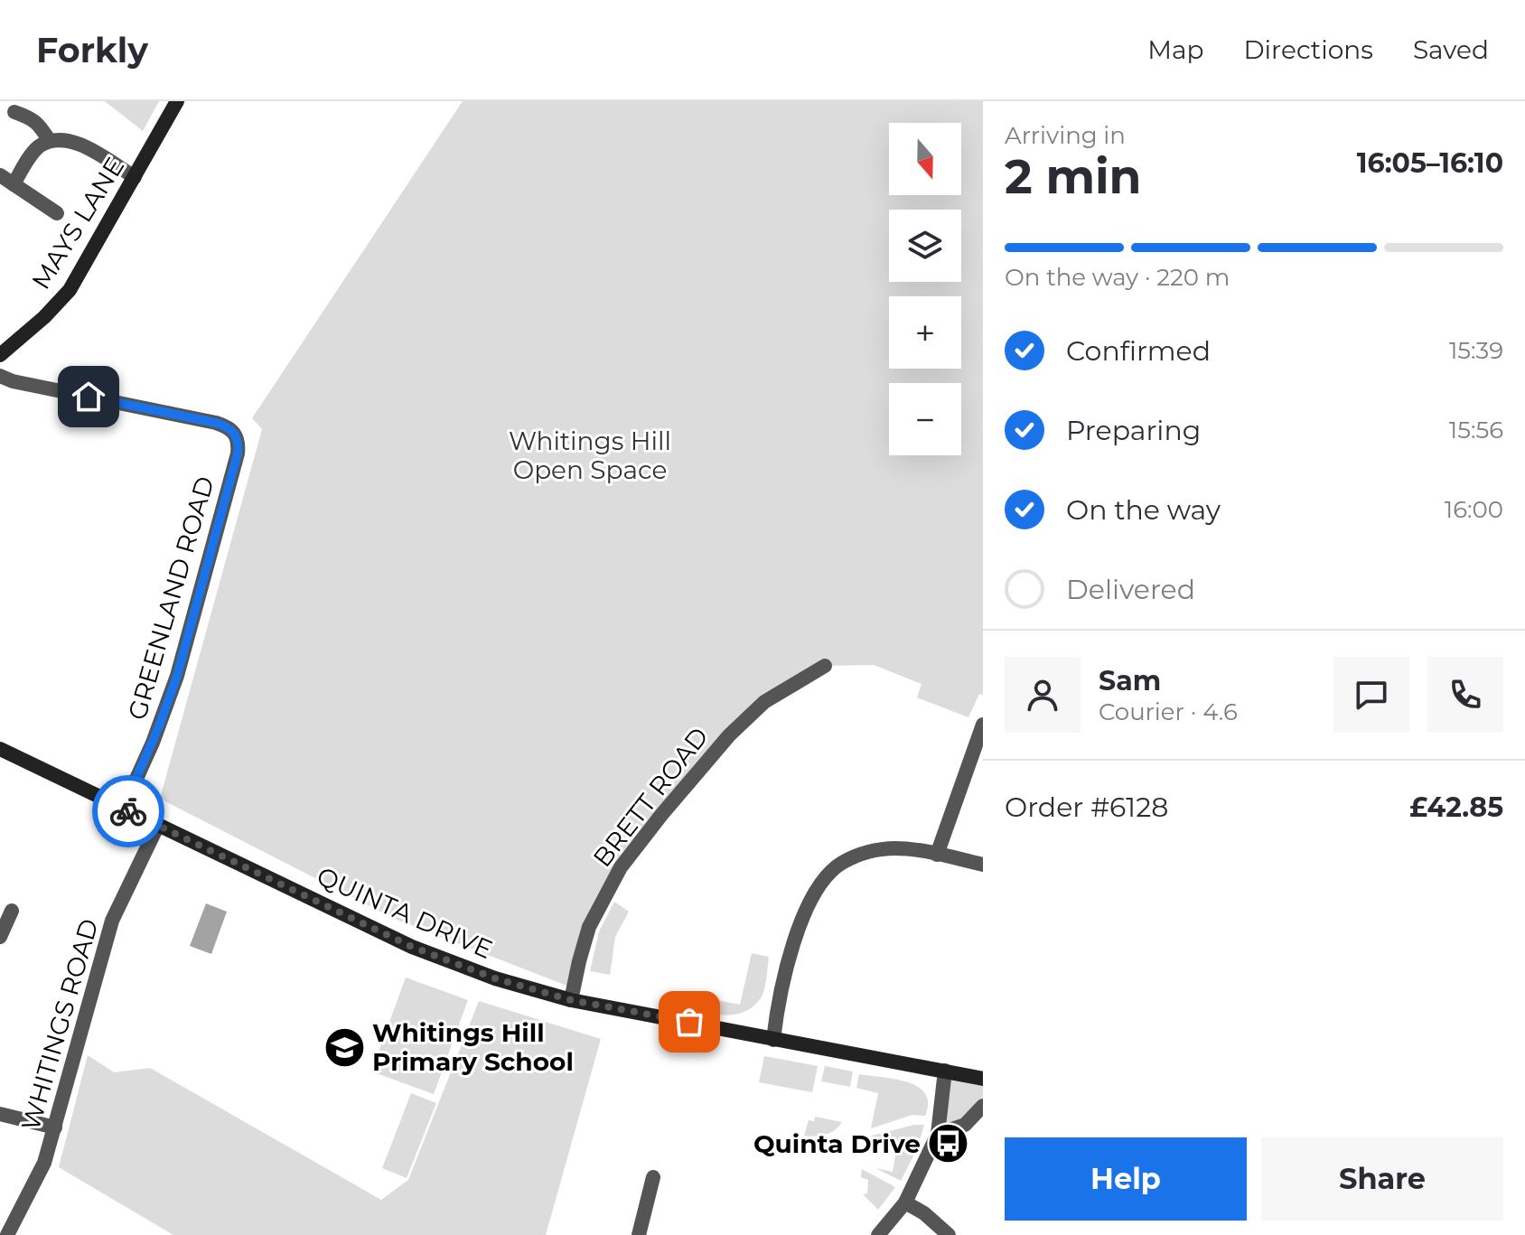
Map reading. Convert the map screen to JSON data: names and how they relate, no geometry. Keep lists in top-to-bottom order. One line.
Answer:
{"streets":{"street":["MAYS LANE","GREENLAND ROAD","BRETT ROAD","QUINTA DRIVE","WHITINGS ROAD"]},"crossings":[["GREENLAND ROAD","QUINTA DRIVE"],["BRETT ROAD","QUINTA DRIVE"],["QUINTA DRIVE","WHITINGS ROAD"]],"parks":["Whitings Hill Open Space"],"places":{"school or university":["Whitings Hill Primary School"],"bus stop":["Quinta Drive"]},"north":"bottom","page":{"header":"Forkly","nav":["Map","Directions","Saved"],"heading":["2 min","Arriving in","16:05–16:10"],"panel":["Sam","Courier · 4.6","Order #6128","£42.85"],"map_buttons":["+","−"],"bar":"On the way · 220 m","list":[["Confirmed","15:39"],["Preparing","15:56"],["On the way","16:00"],"Delivered"],"buttons":["Help","Share"]}}
